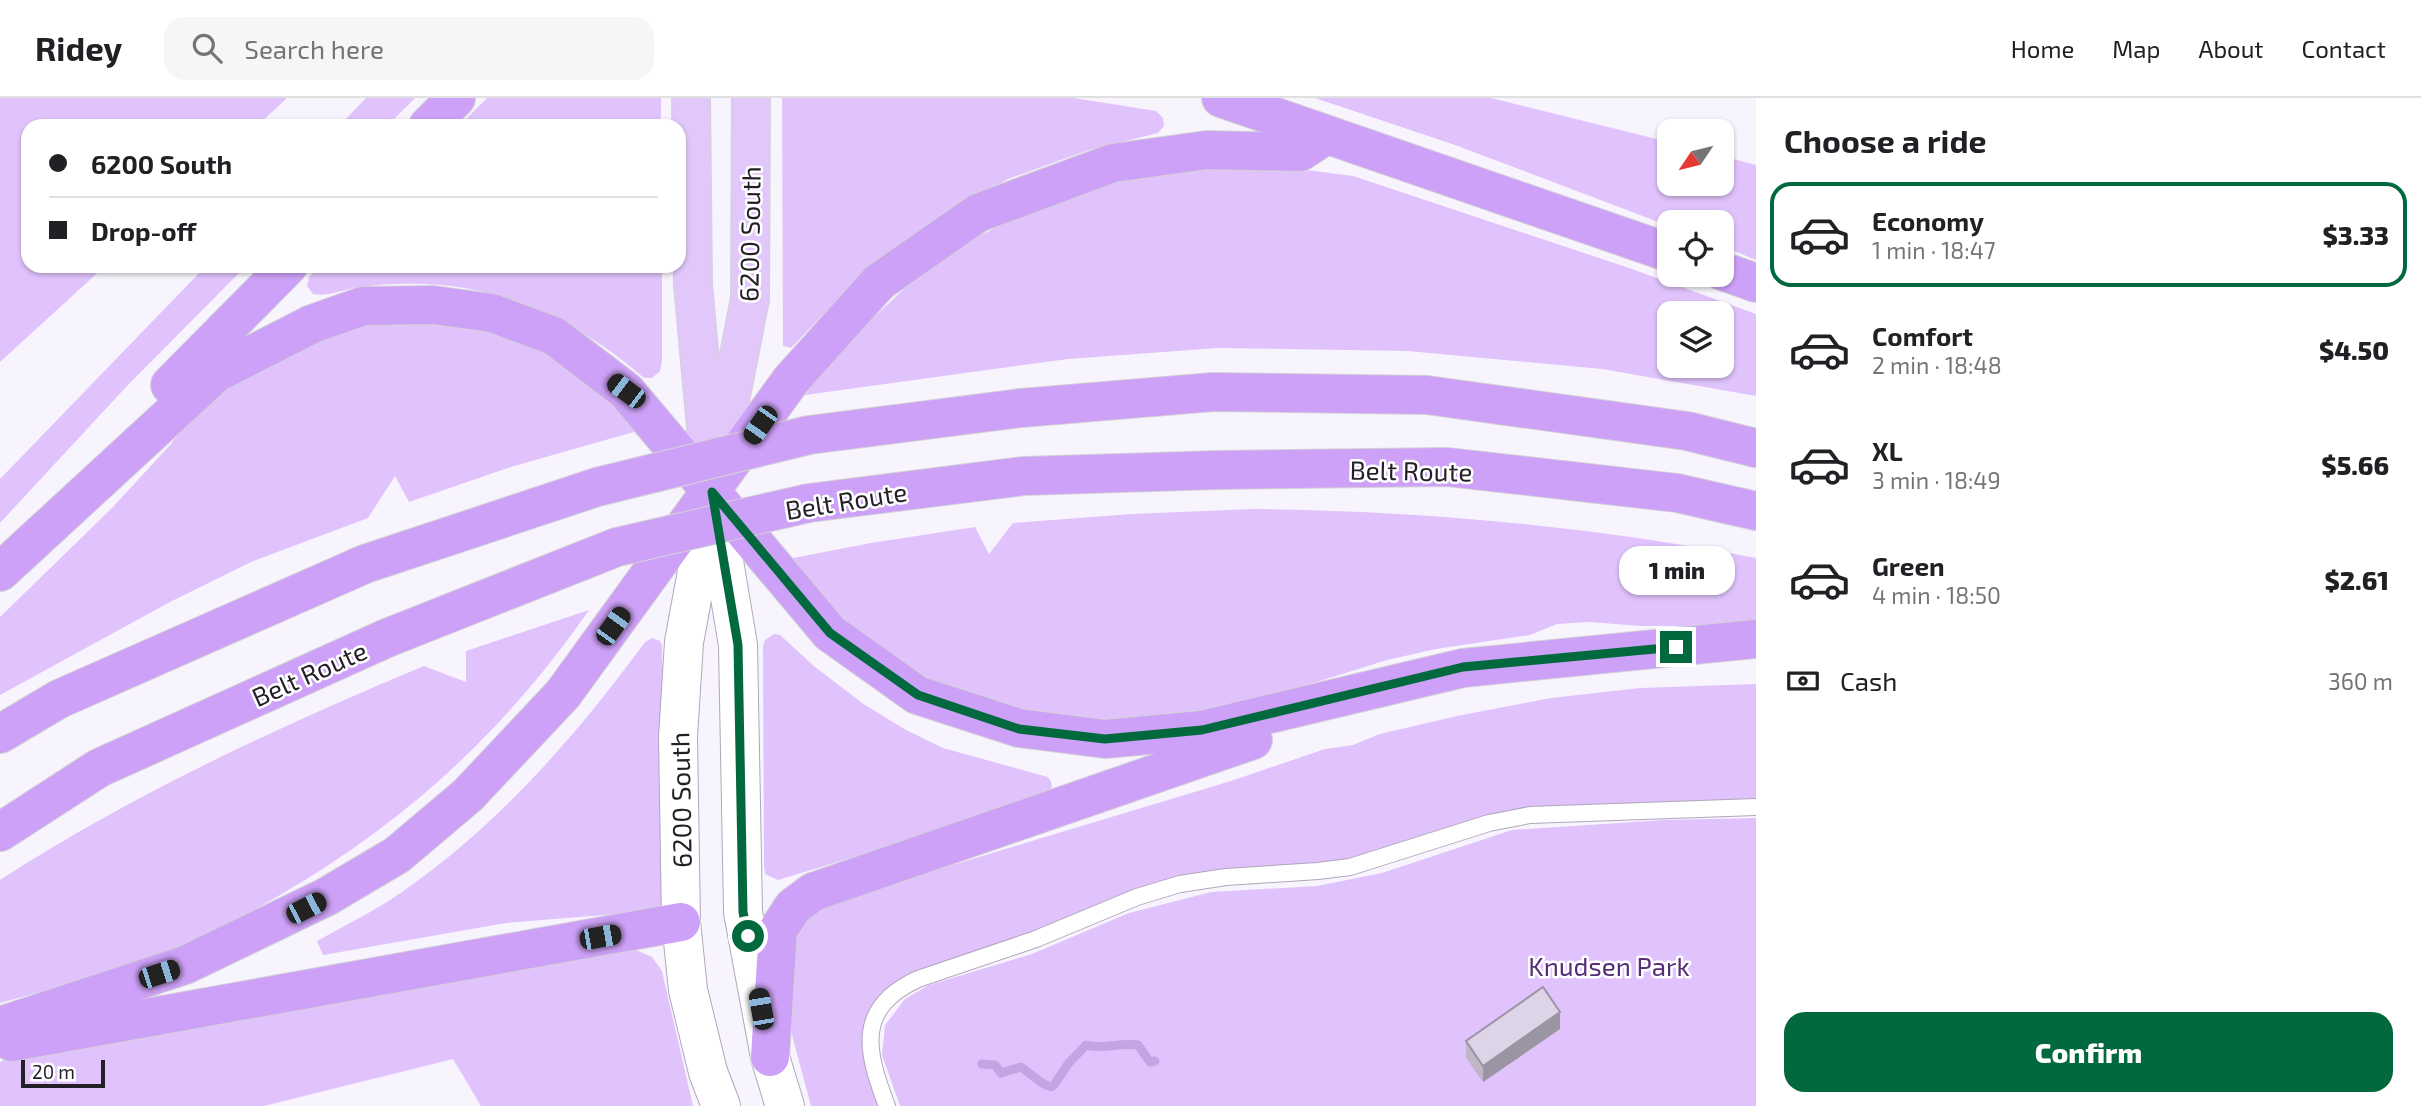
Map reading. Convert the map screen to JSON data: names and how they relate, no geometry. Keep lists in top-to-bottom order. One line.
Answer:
{"streets":{"highway":["Belt Route"],"main road":["6200 South"]},"parks":["Knudsen Park"],"scale_bar":"20 m","north":"bottom left","page":{"header":"Ridey","search":"Search here","nav":["Home","Map","About","Contact"],"heading":"Choose a ride","banner":["6200 South","Drop-off"],"list":[{"name":"Economy","note":"1 min · 18:47","value":"$3.33"},{"name":"Comfort","note":"2 min · 18:48","value":"$4.50"},{"name":"XL","note":"3 min · 18:49","value":"$5.66"},{"name":"Green","note":"4 min · 18:50","value":"$2.61"}],"bubble":"1 min","pay":["Cash","360 m"],"buttons":"Confirm","scale":"20 m"}}
